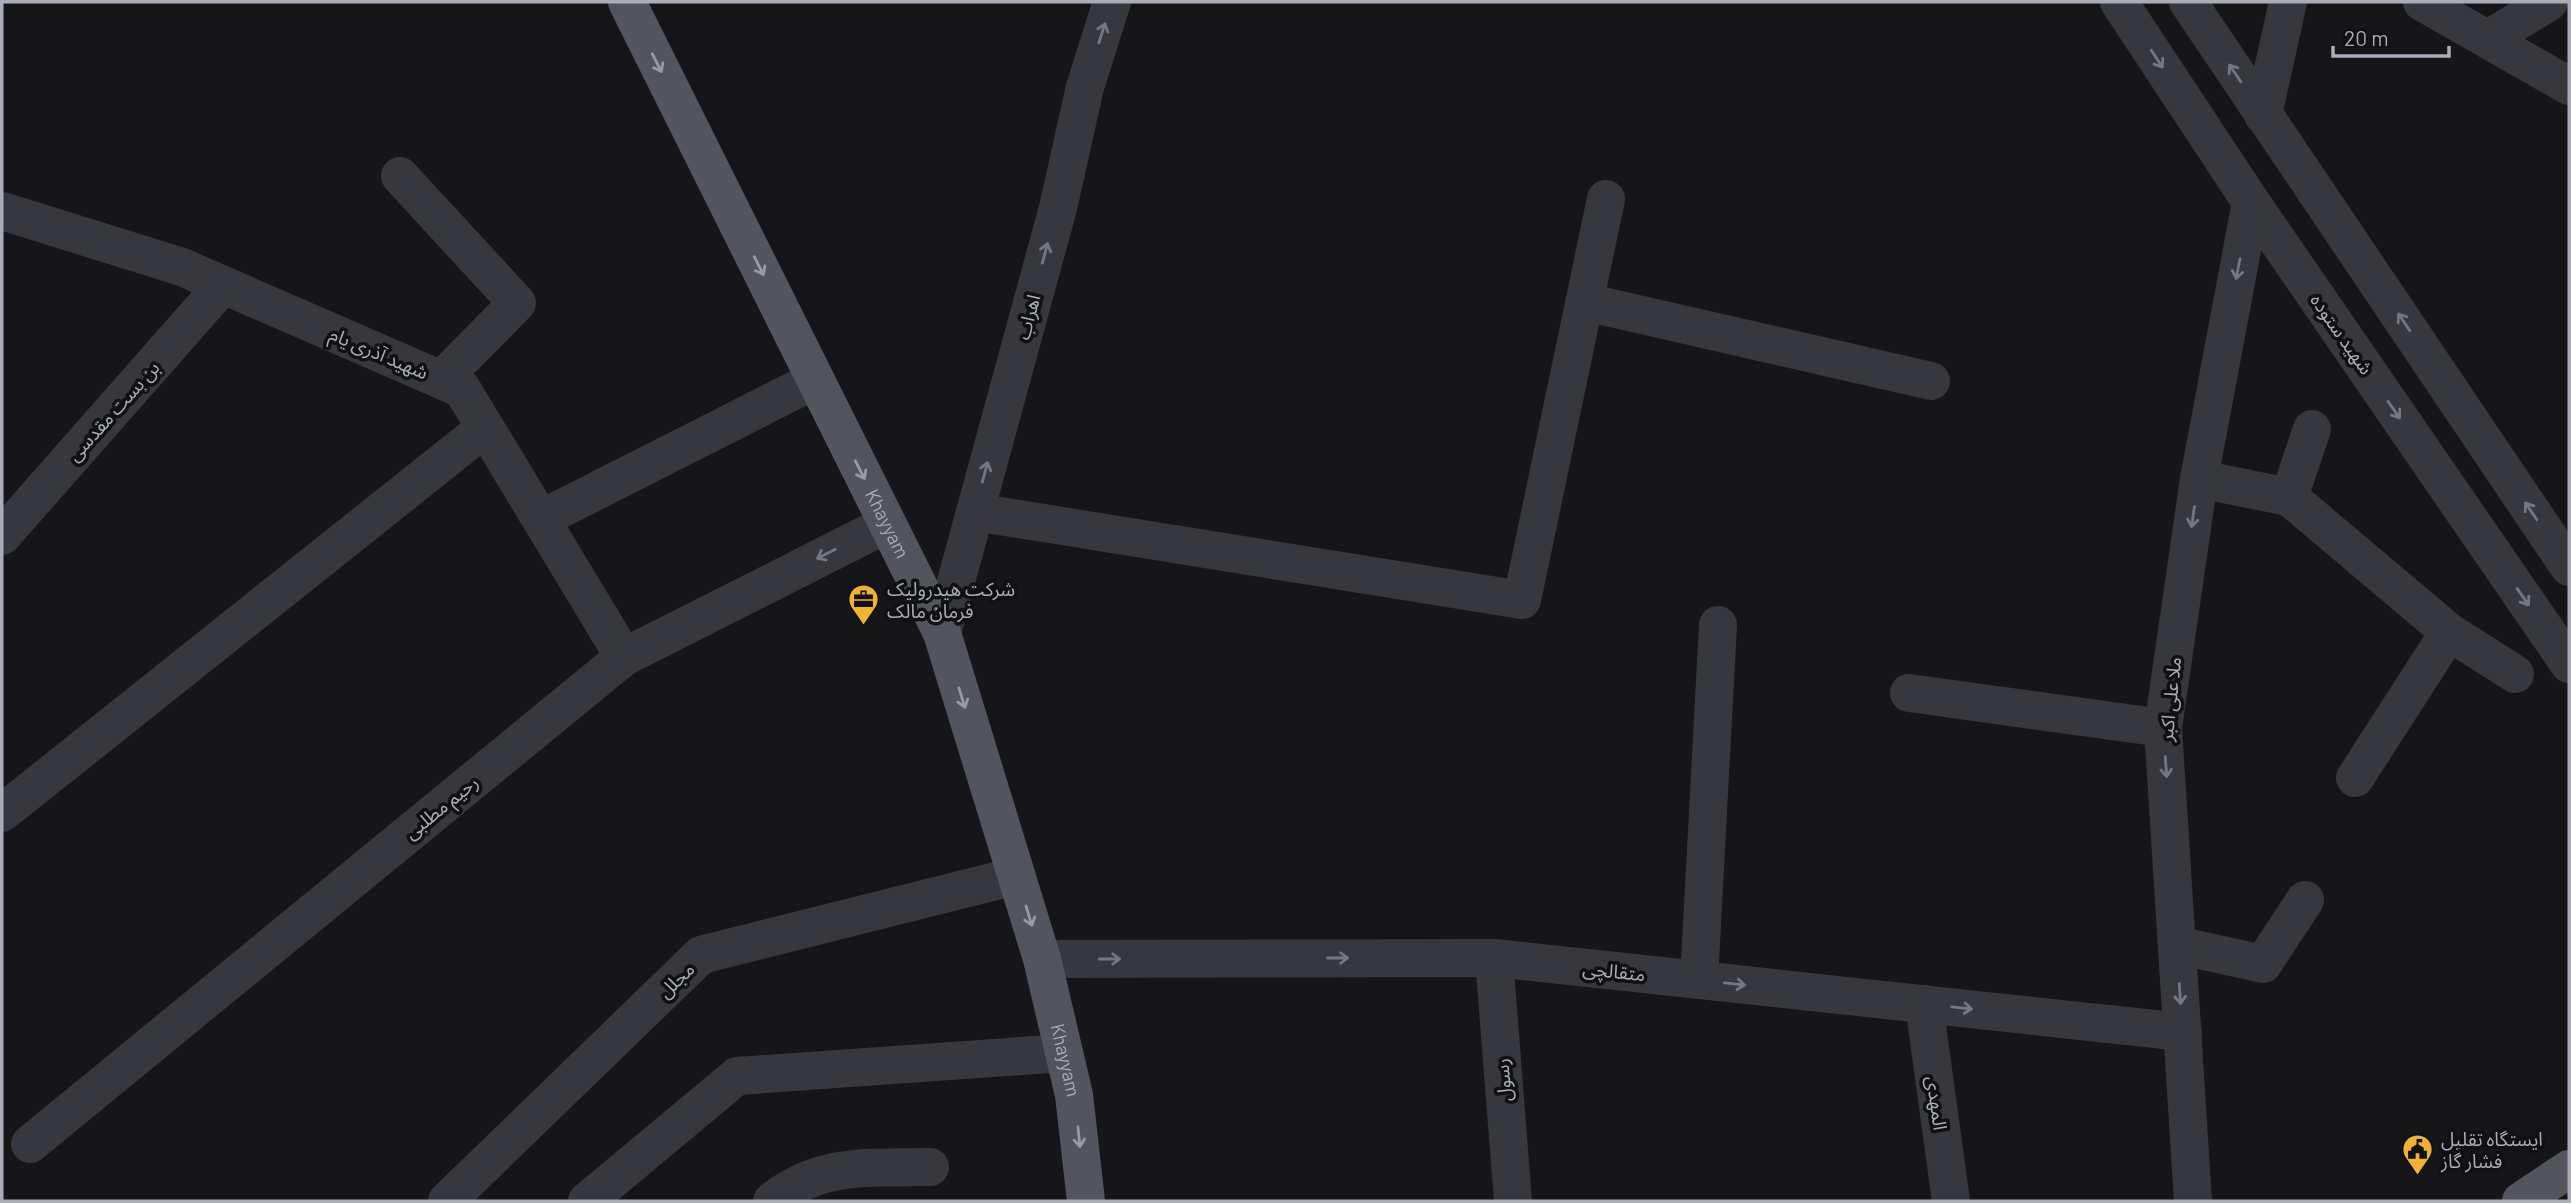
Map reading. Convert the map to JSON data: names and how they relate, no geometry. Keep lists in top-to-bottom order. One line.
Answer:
{"streets":{"main road":["Khayyam"],"street":["اهراب","شهید ستوده","شهید آذری یام","بن بست مقدسی","ملا علی اکبر","رحیم مطلبی","متقالچی","مجلل","رسول","المهدی"]},"crossings":[["اهراب","Khayyam"],["شهید ستوده","ملا علی اکبر"],["شهید آذری یام","بن بست مقدسی"],["شهید آذری یام","رحیم مطلبی"],["Khayyam","رحیم مطلبی"],["Khayyam","متقالچی"],["Khayyam","مجلل"],["ملا علی اکبر","متقالچی"],["متقالچی","رسول"],["متقالچی","المهدی"]],"one_way":["اهراب","Khayyam","ملا علی اکبر","متقالچی"],"places":{"office":["شرکت هیدرولیک فرمان مالک"],"public building":["ایستگاه تقلیل فشار گاز"]},"scale_bar":"20 m"}
